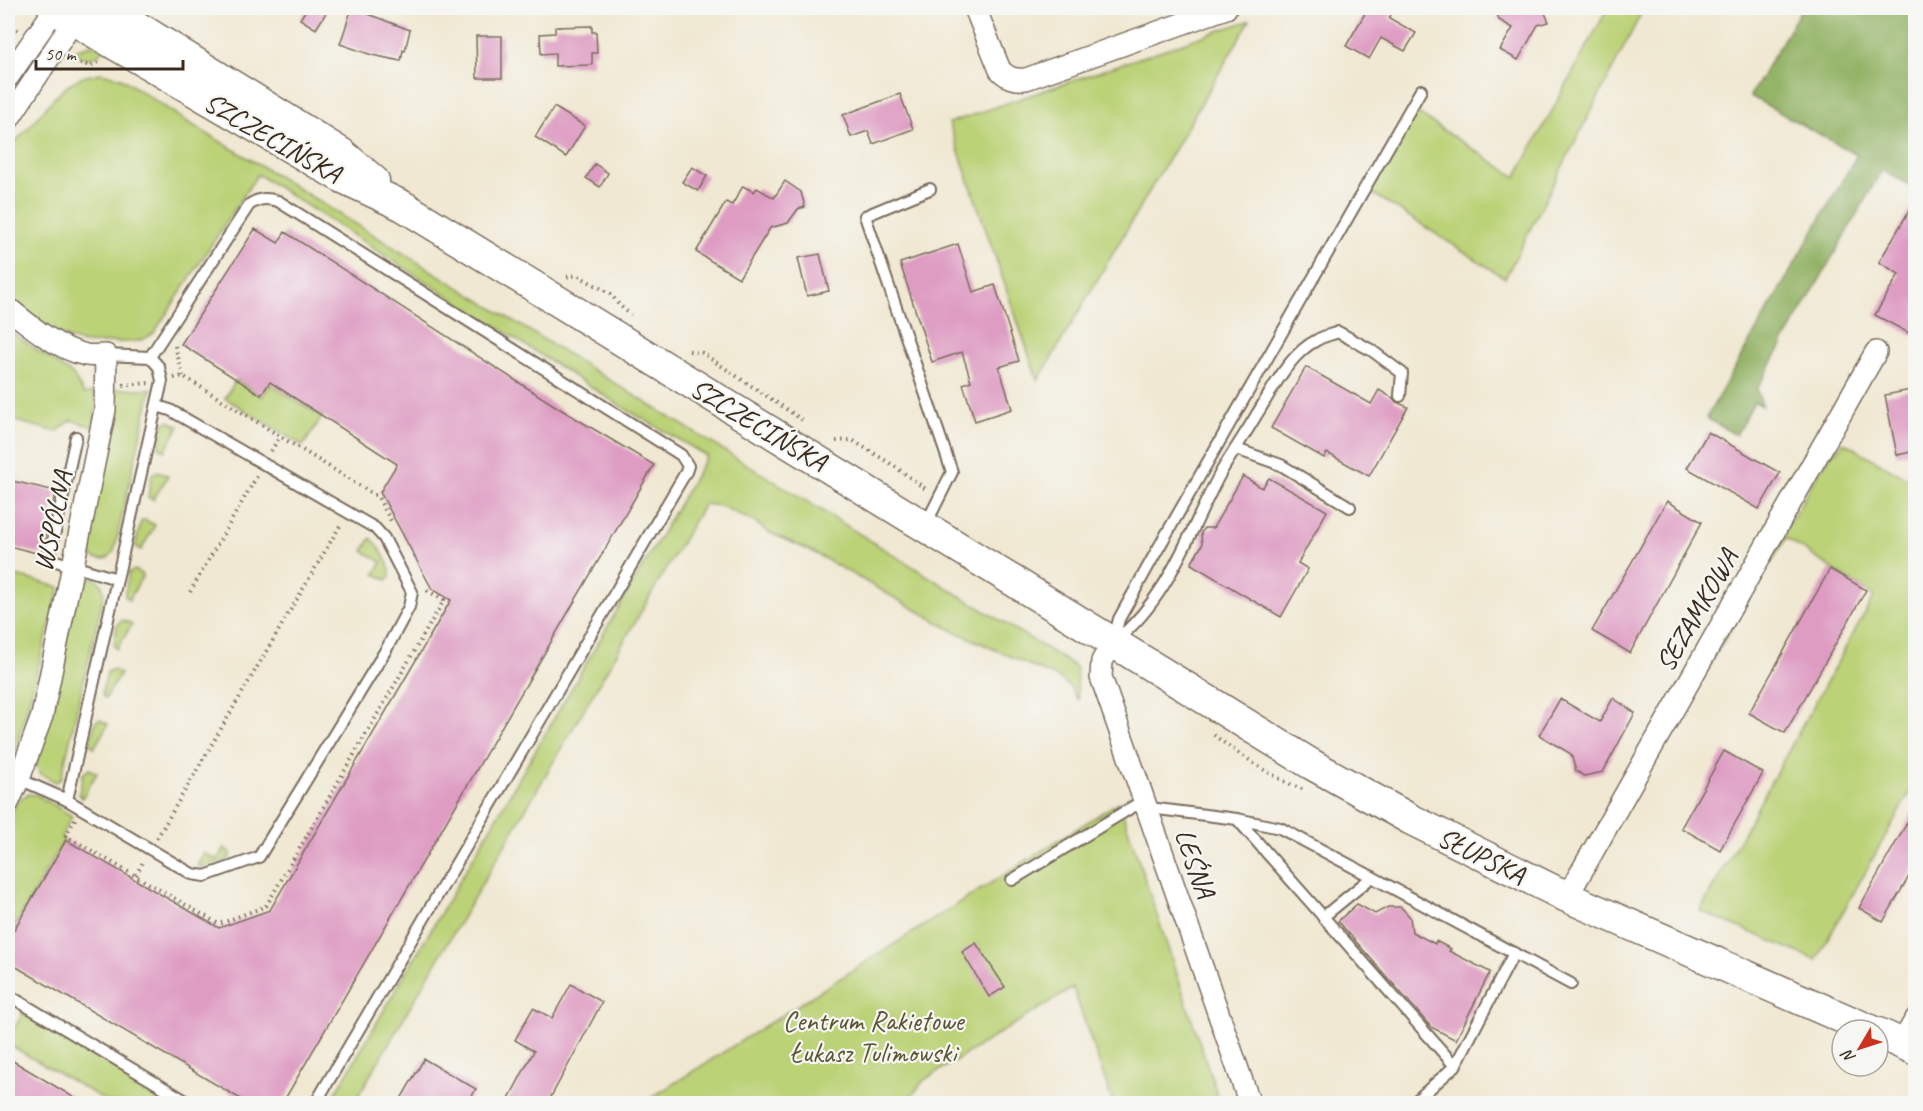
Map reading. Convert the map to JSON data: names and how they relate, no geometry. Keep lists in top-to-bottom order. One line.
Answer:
{"streets":{"main road":["SZCZECIŃSKA","SŁUPSKA"],"street":["WSPÓLNA","SEZAMKOWA","LEŚNA"]},"crossings":[["SZCZECIŃSKA","SŁUPSKA"],["SZCZECIŃSKA","LEŚNA"],["SEZAMKOWA","SŁUPSKA"],["SŁUPSKA","LEŚNA"]],"parks":["Centrum Rakietowe Łukasz Tulimowski"],"scale_bar":"50 m","north":"bottom left"}
